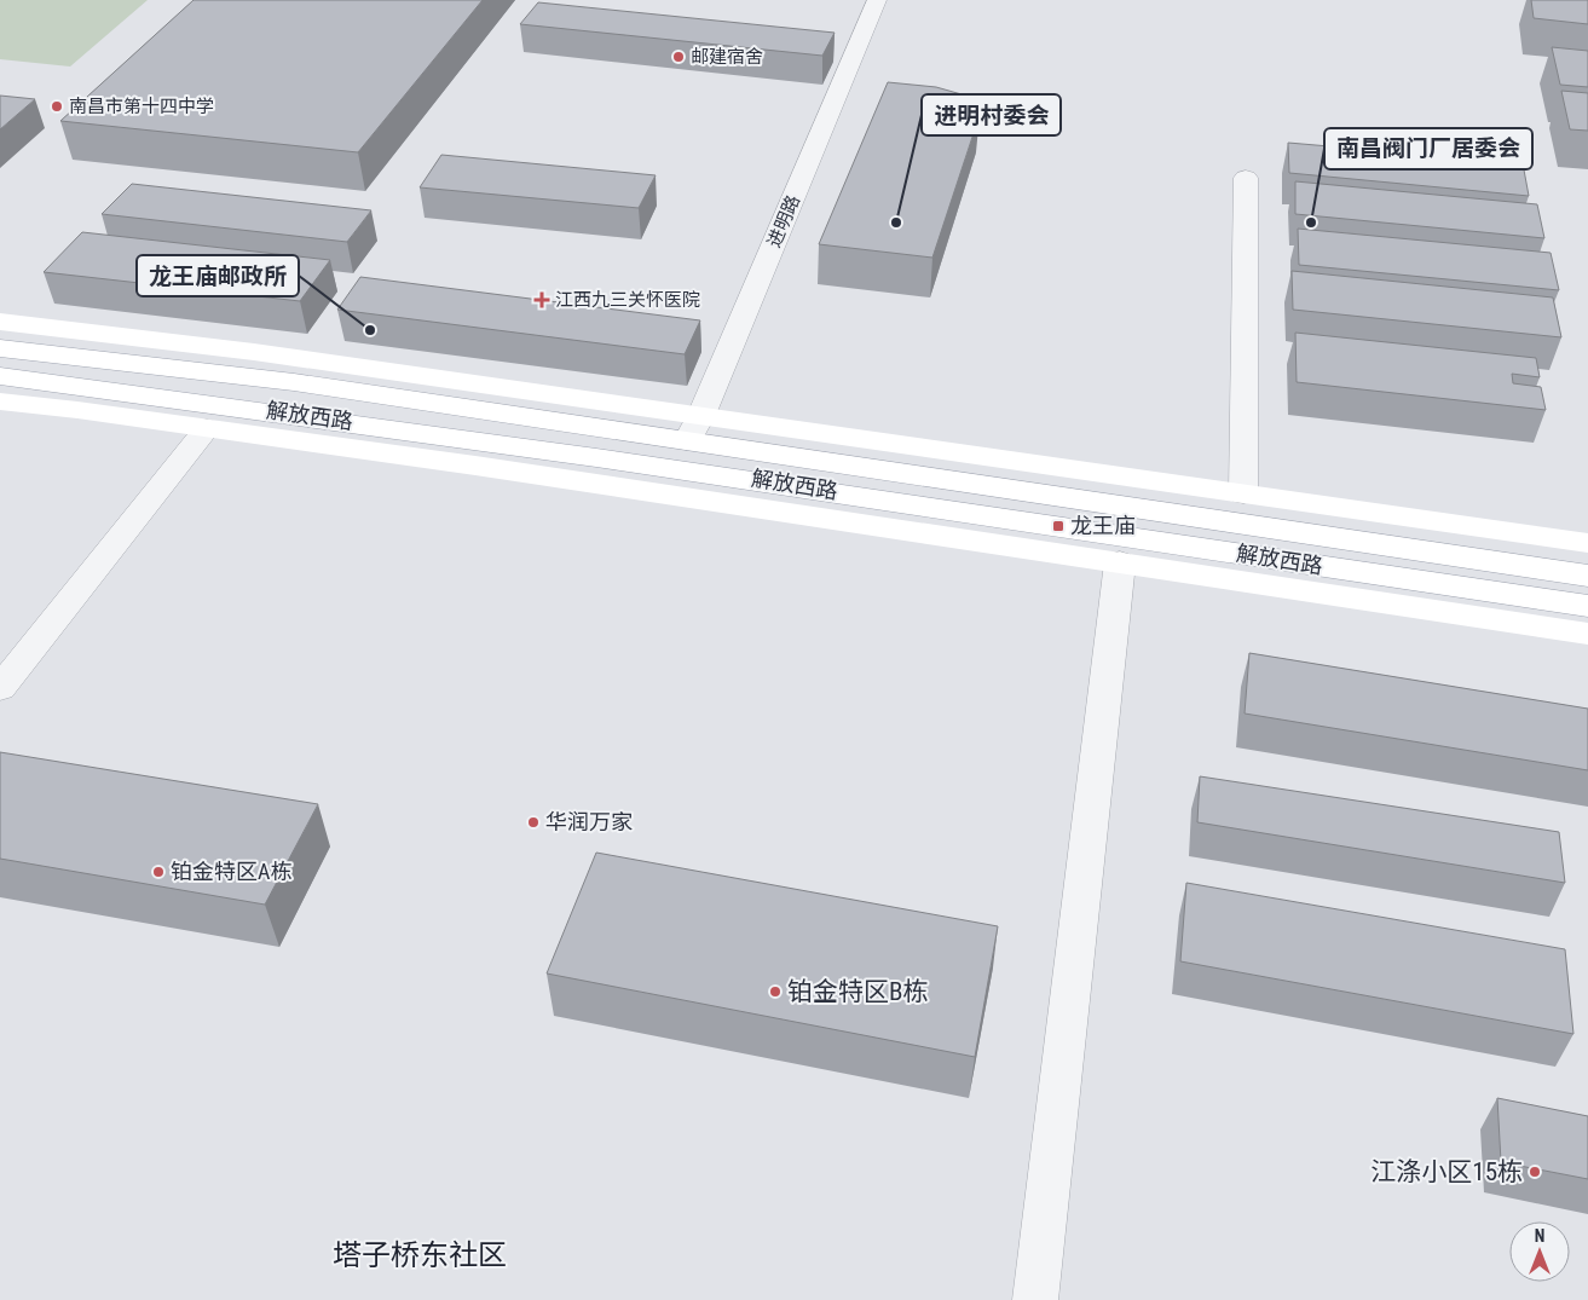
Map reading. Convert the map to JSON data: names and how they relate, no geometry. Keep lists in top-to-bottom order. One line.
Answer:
{"streets":{"main road":["解放西路"],"street":["进明路"]},"crossings":[["进明路","解放西路"]],"districts":["塔子桥东社区"],"places":{"other":["邮建宿舍","南昌市第十四中学","进明村委会","南昌阀门厂居委会","龙王庙邮政所","华润万家","铂金特区A栋","铂金特区B栋","江涤小区15栋"],"health":["江西九三关怀医院"],"transit":["龙王庙"]},"north":"top"}
